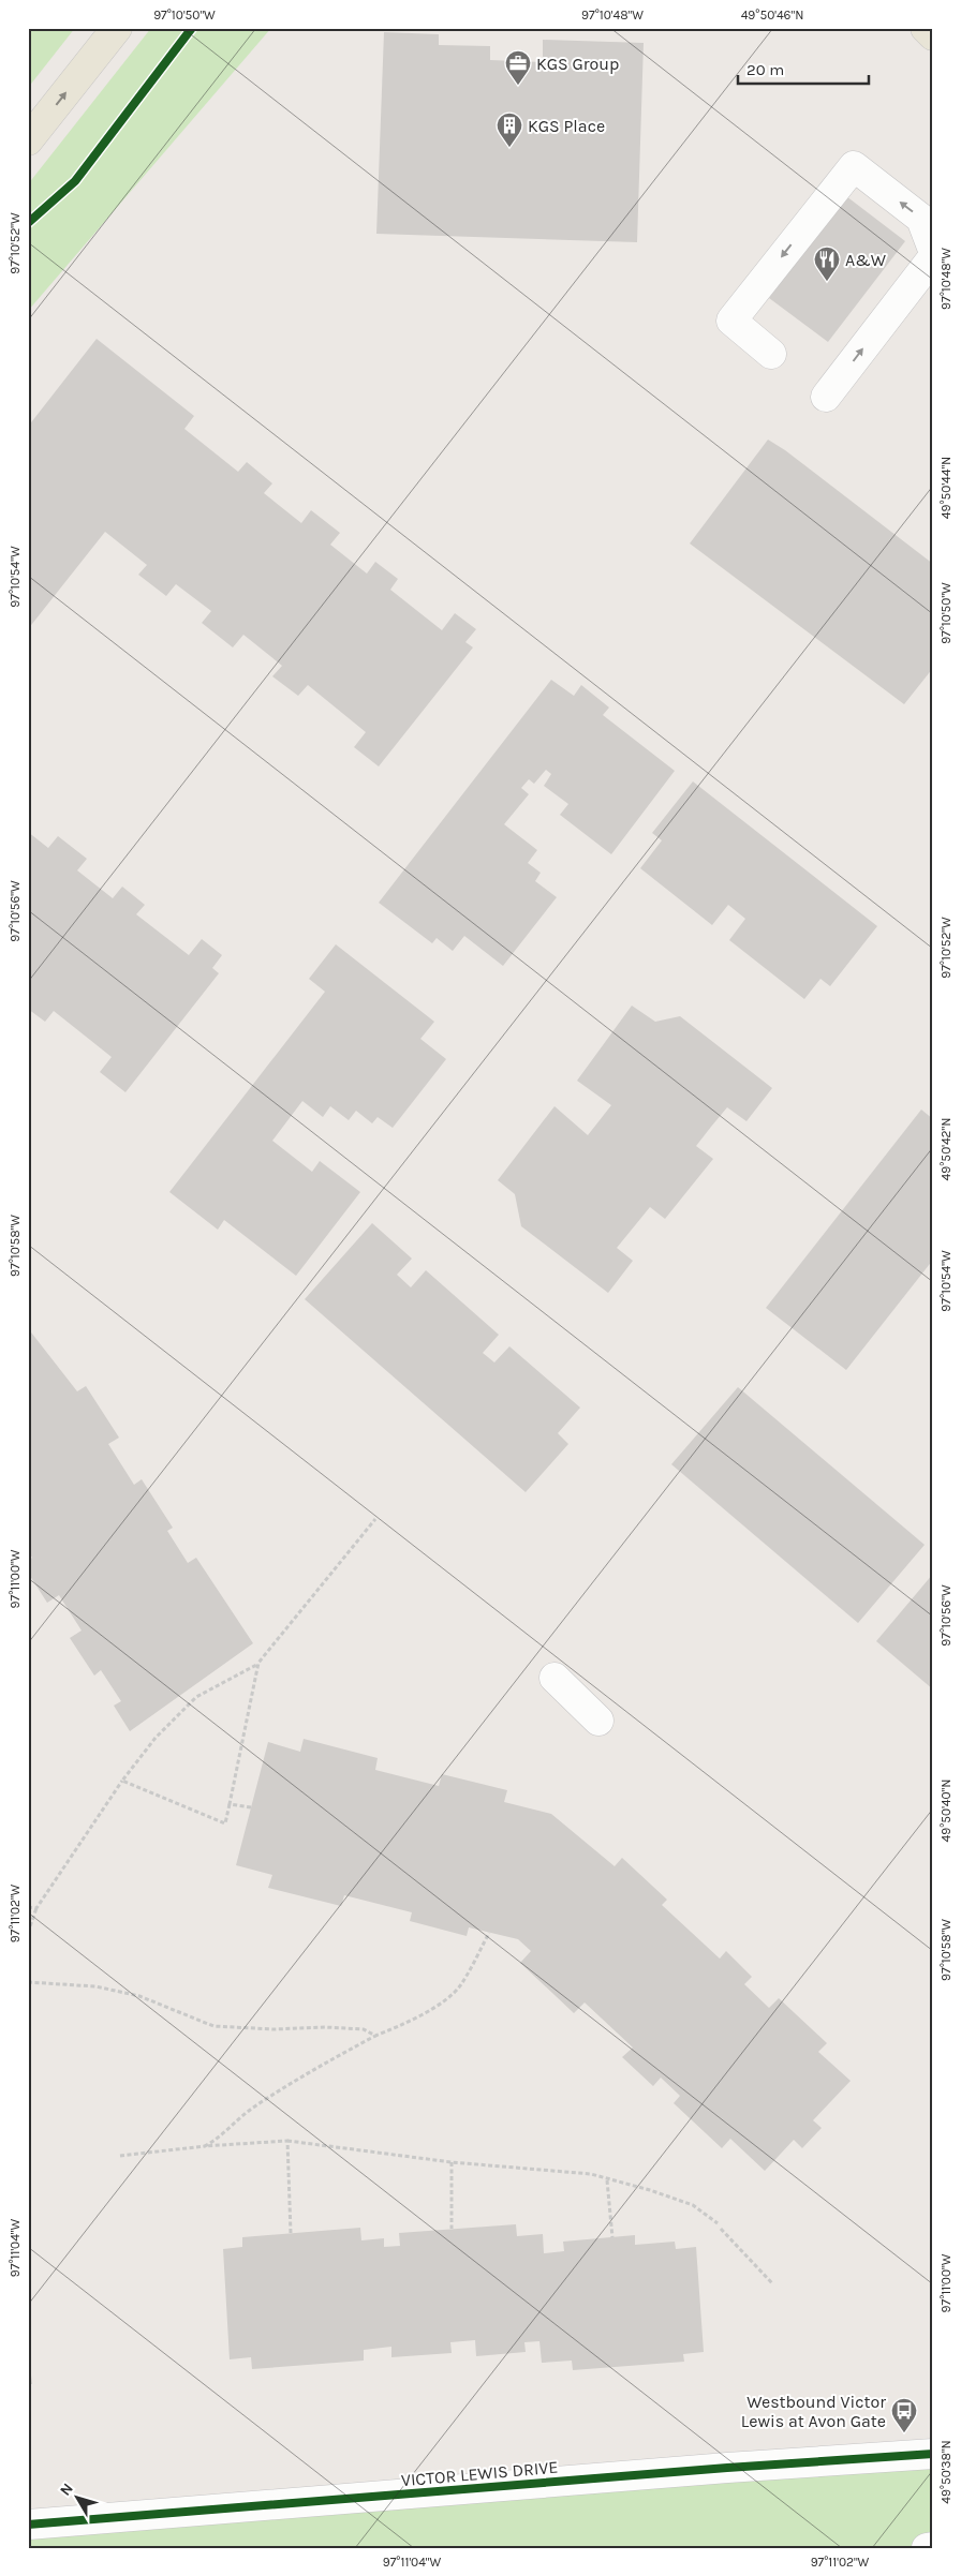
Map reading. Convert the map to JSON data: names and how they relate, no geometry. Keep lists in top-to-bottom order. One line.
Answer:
{"streets":{"street":["VICTOR LEWIS DRIVE"]},"places":{"office":["KGS Group"],"building":["KGS Place"],"restaurant":["A&W"],"bus stop":["Westbound Victor Lewis at Avon Gate"]},"scale_bar":"20 m","north":"top left","coordinates":["97°10'50\"W","97°10'48\"W","49°50'46\"N","97°10'52\"W","49°50'44\"N","97°10'54\"W","97°10'56\"W","49°50'42\"N","97°10'58\"W","97°11'00\"W","49°50'40\"N","97°11'02\"W","97°11'04\"W","49°50'38\"N"]}
